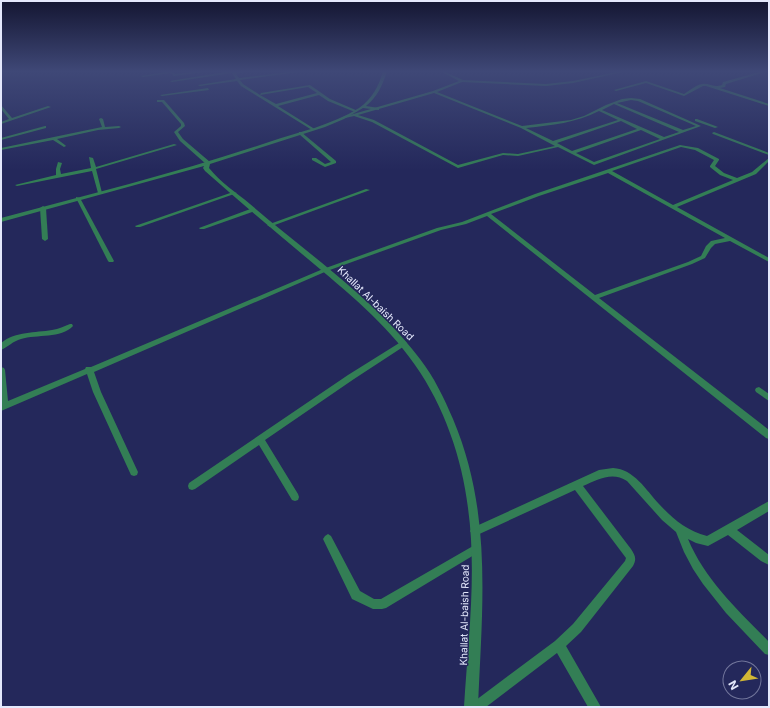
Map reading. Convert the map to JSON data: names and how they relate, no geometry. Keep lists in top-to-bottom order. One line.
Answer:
{"streets":{"street":["Khallat Al-baish Road"]},"north":"bottom left"}
